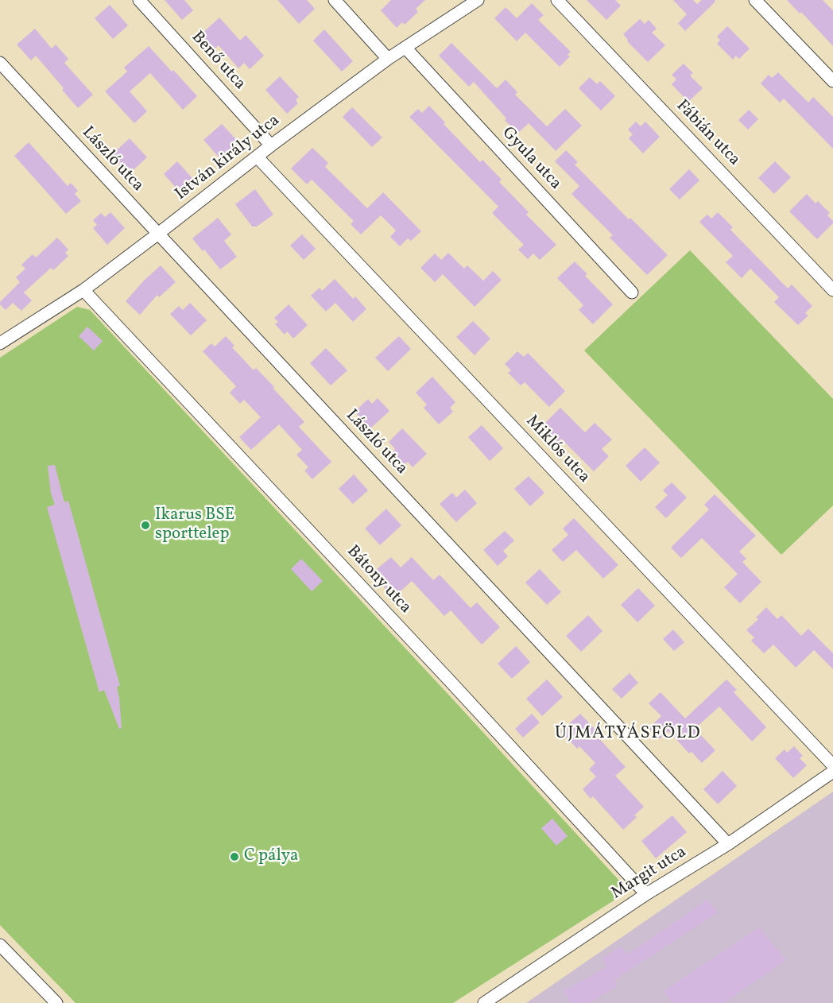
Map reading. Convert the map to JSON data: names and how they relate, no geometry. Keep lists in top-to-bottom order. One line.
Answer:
{"streets":{"street":["Benő utca","Fábián utca","István király utca","Gyula utca","László utca","Miklós utca","Bátony utca","Margit utca"]},"crossings":[["Benő utca","István király utca"],["István király utca","Gyula utca"],["István király utca","László utca"],["István király utca","Miklós utca"],["István király utca","Bátony utca"],["László utca","Margit utca"],["Bátony utca","Margit utca"]],"districts":["ÚJMÁTYÁSFÖLD"],"places":["Ikarus BSE sporttelep","C pálya"]}
